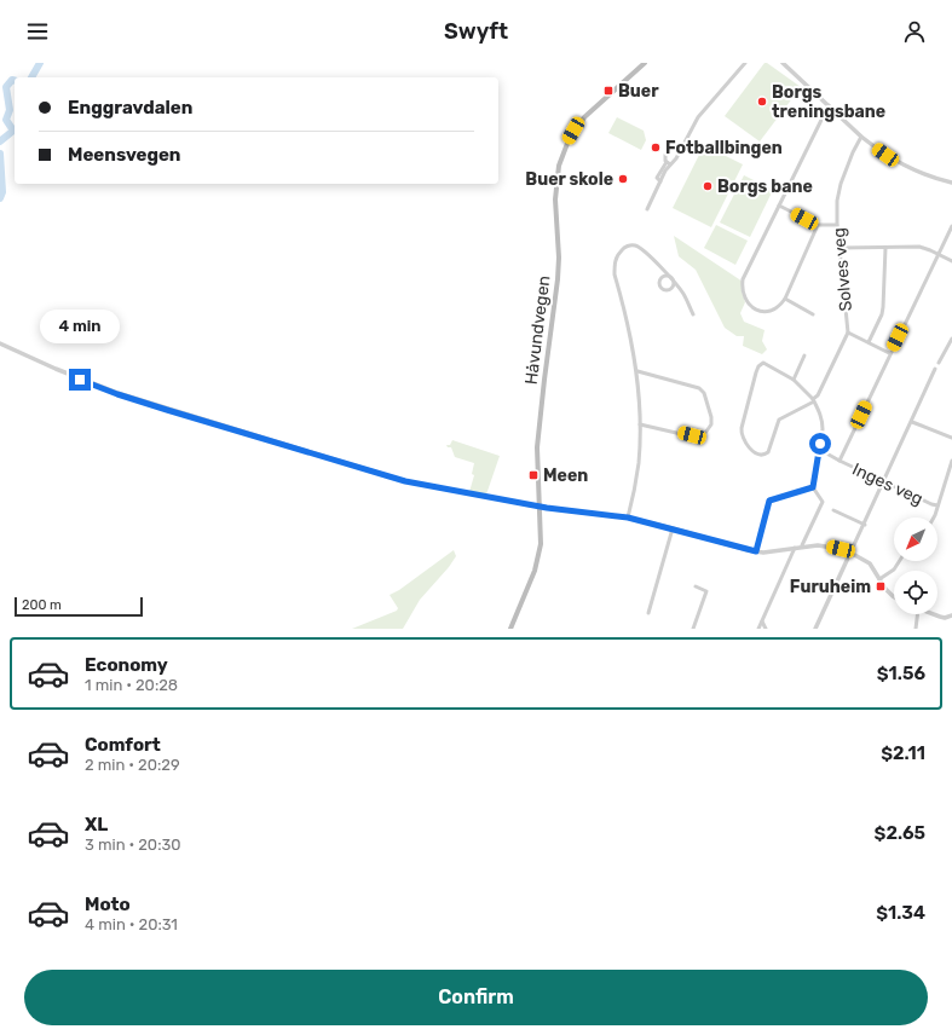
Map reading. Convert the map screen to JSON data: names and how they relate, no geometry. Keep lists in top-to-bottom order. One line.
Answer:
{"streets":{"main road":["Håvundvegen"],"street":["Solves veg","Inges veg"]},"places":{"transit":["Buer","Meen","Furuheim"],"other":["Borgs treningsbane","Fotballbingen","Buer skole","Borgs bane"]},"scale_bar":"200 m","north":"bottom left","page":{"header":"Swyft","banner":["Enggravdalen","Meensvegen"],"bubble":"4 min","scale":"200 m","list":[{"name":"Economy","note":"1 min · 20:28","value":"$1.56"},{"name":"Comfort","note":"2 min · 20:29","value":"$2.11"},{"name":"XL","note":"3 min · 20:30","value":"$2.65"},{"name":"Moto","note":"4 min · 20:31","value":"$1.34"}],"buttons":"Confirm"}}
